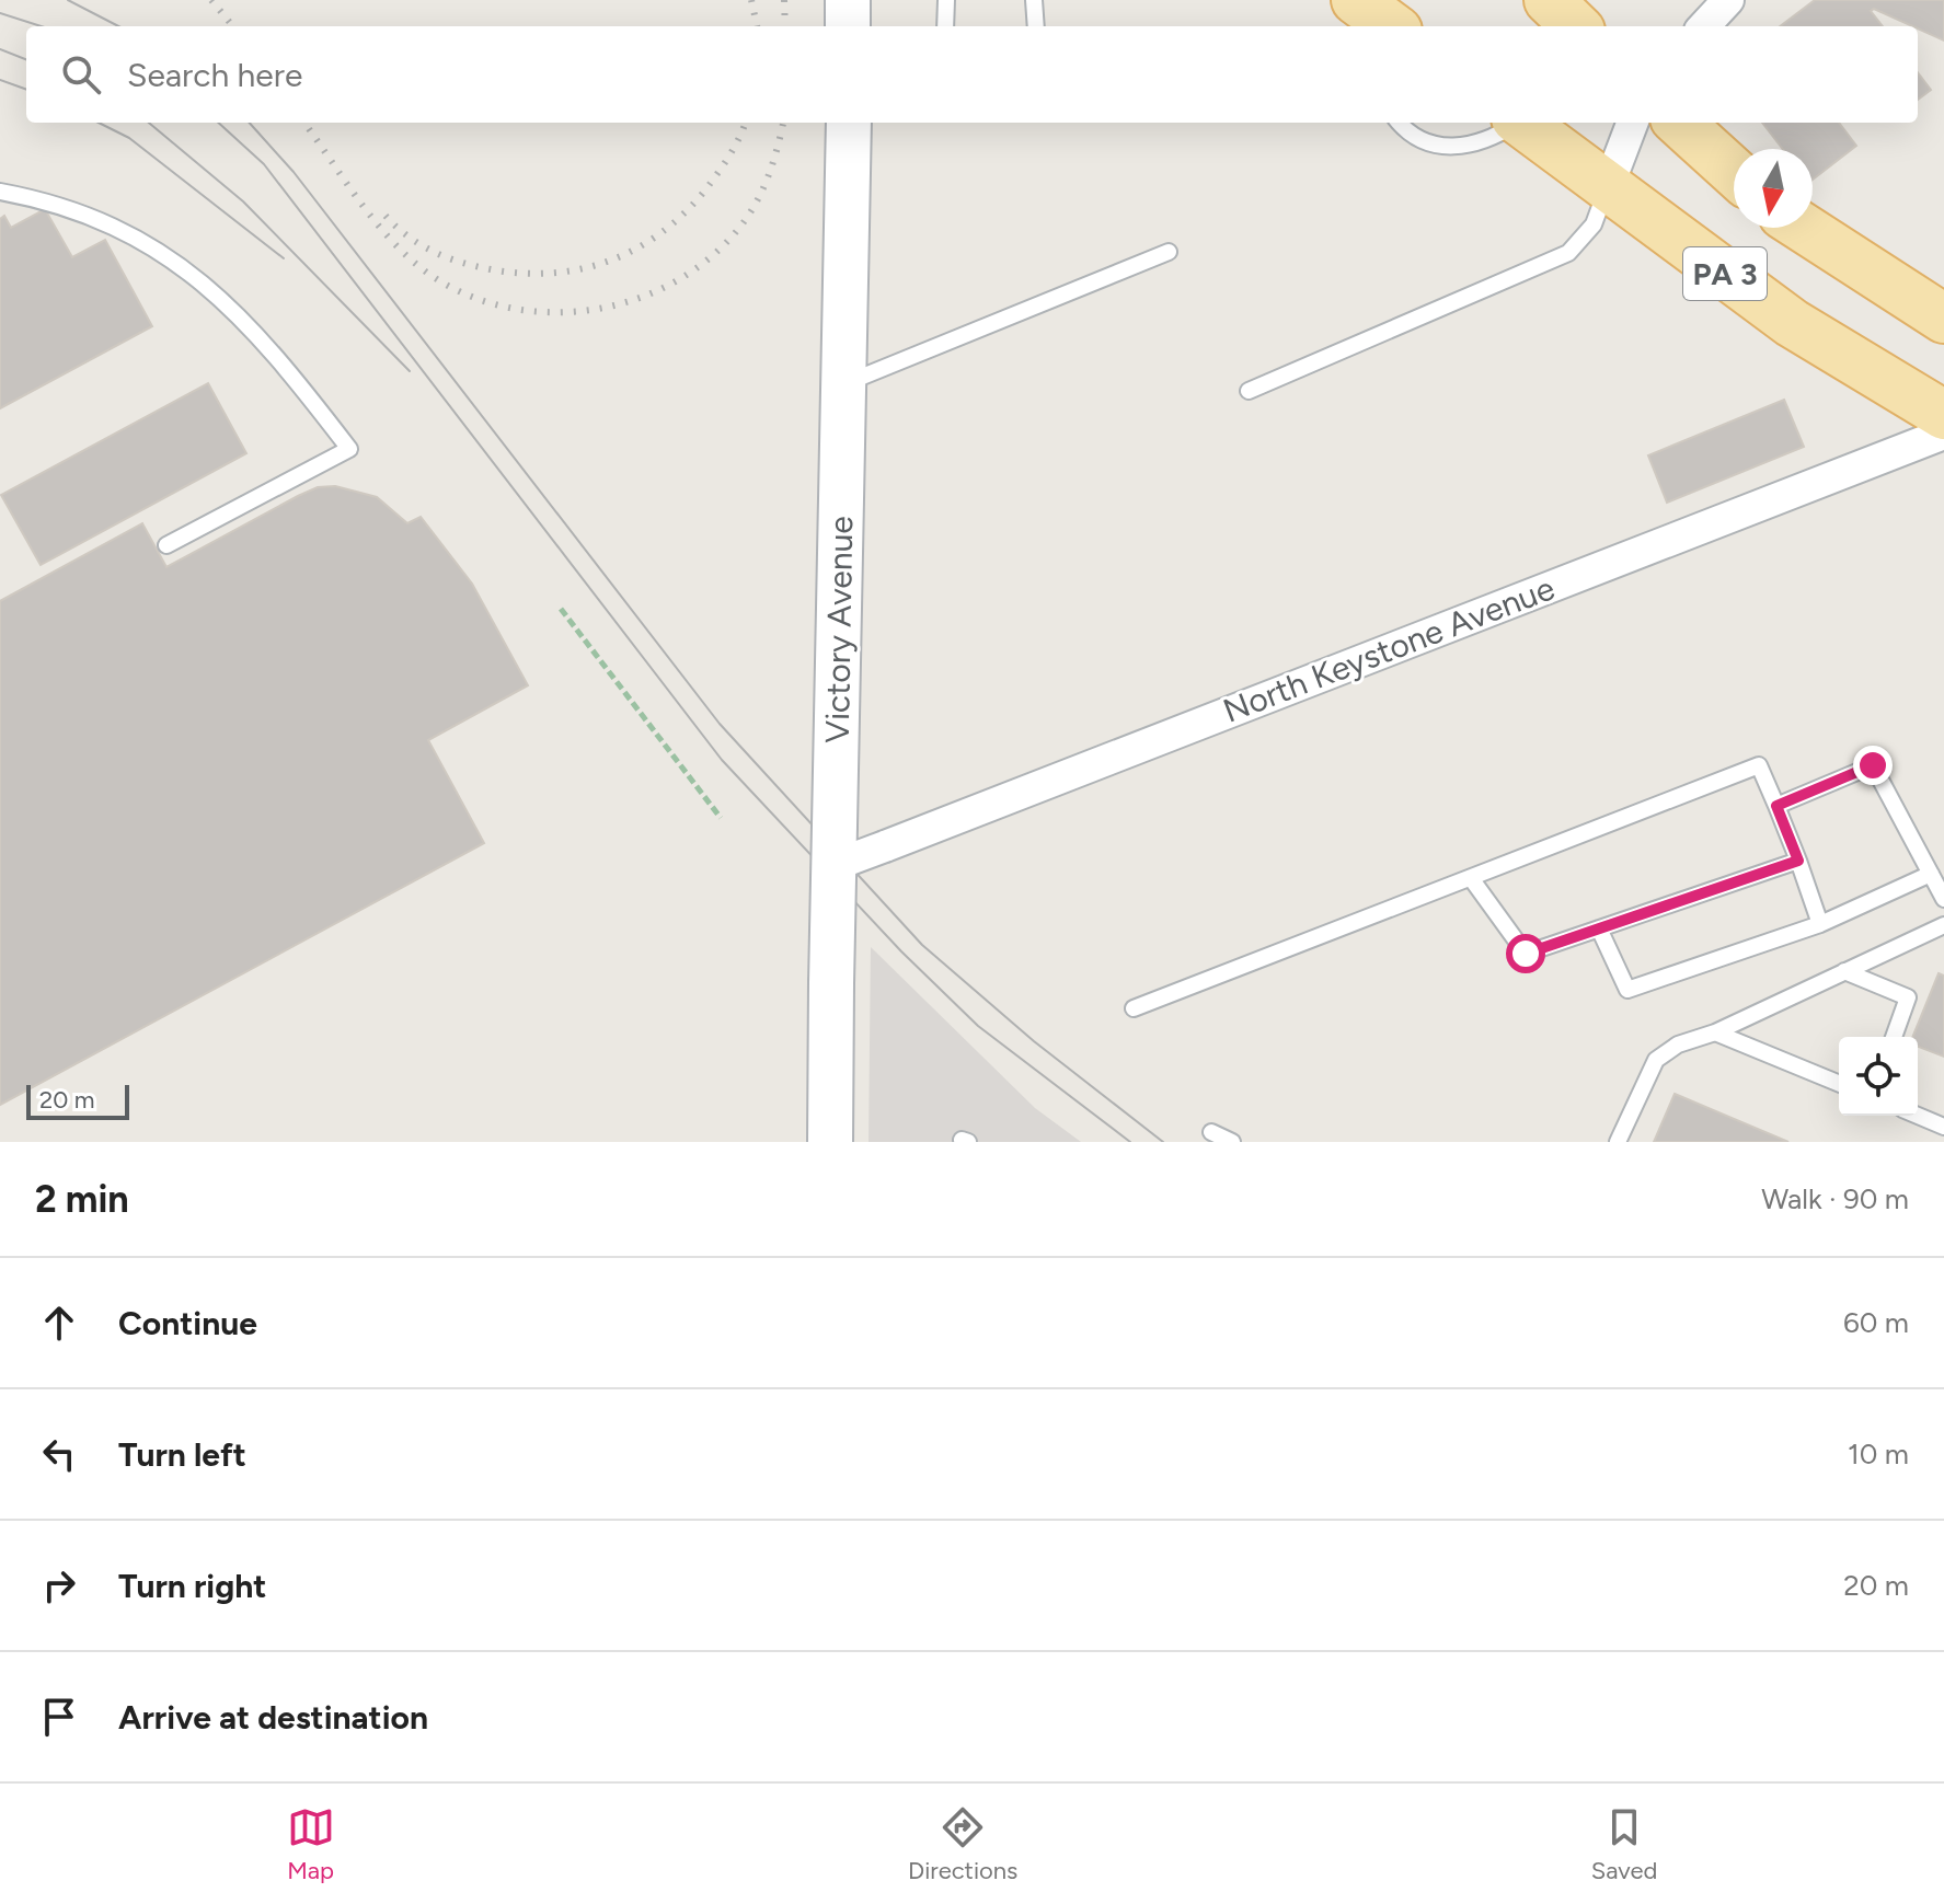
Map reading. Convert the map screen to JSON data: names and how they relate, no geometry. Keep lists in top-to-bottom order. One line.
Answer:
{"streets":{"main road":["PA 3"],"street":["Victory Avenue","North Keystone Avenue"]},"crossings":[["Victory Avenue","North Keystone Avenue"]],"scale_bar":"20 m","north":"bottom","page":{"search":"Search here","scale":"20 m","heading":["2 min","Walk · 90 m"],"list":[["Continue","60 m"],["Turn left","10 m"],["Turn right","20 m"],"Arrive at destination"],"nav":["Map","Directions","Saved"]}}
